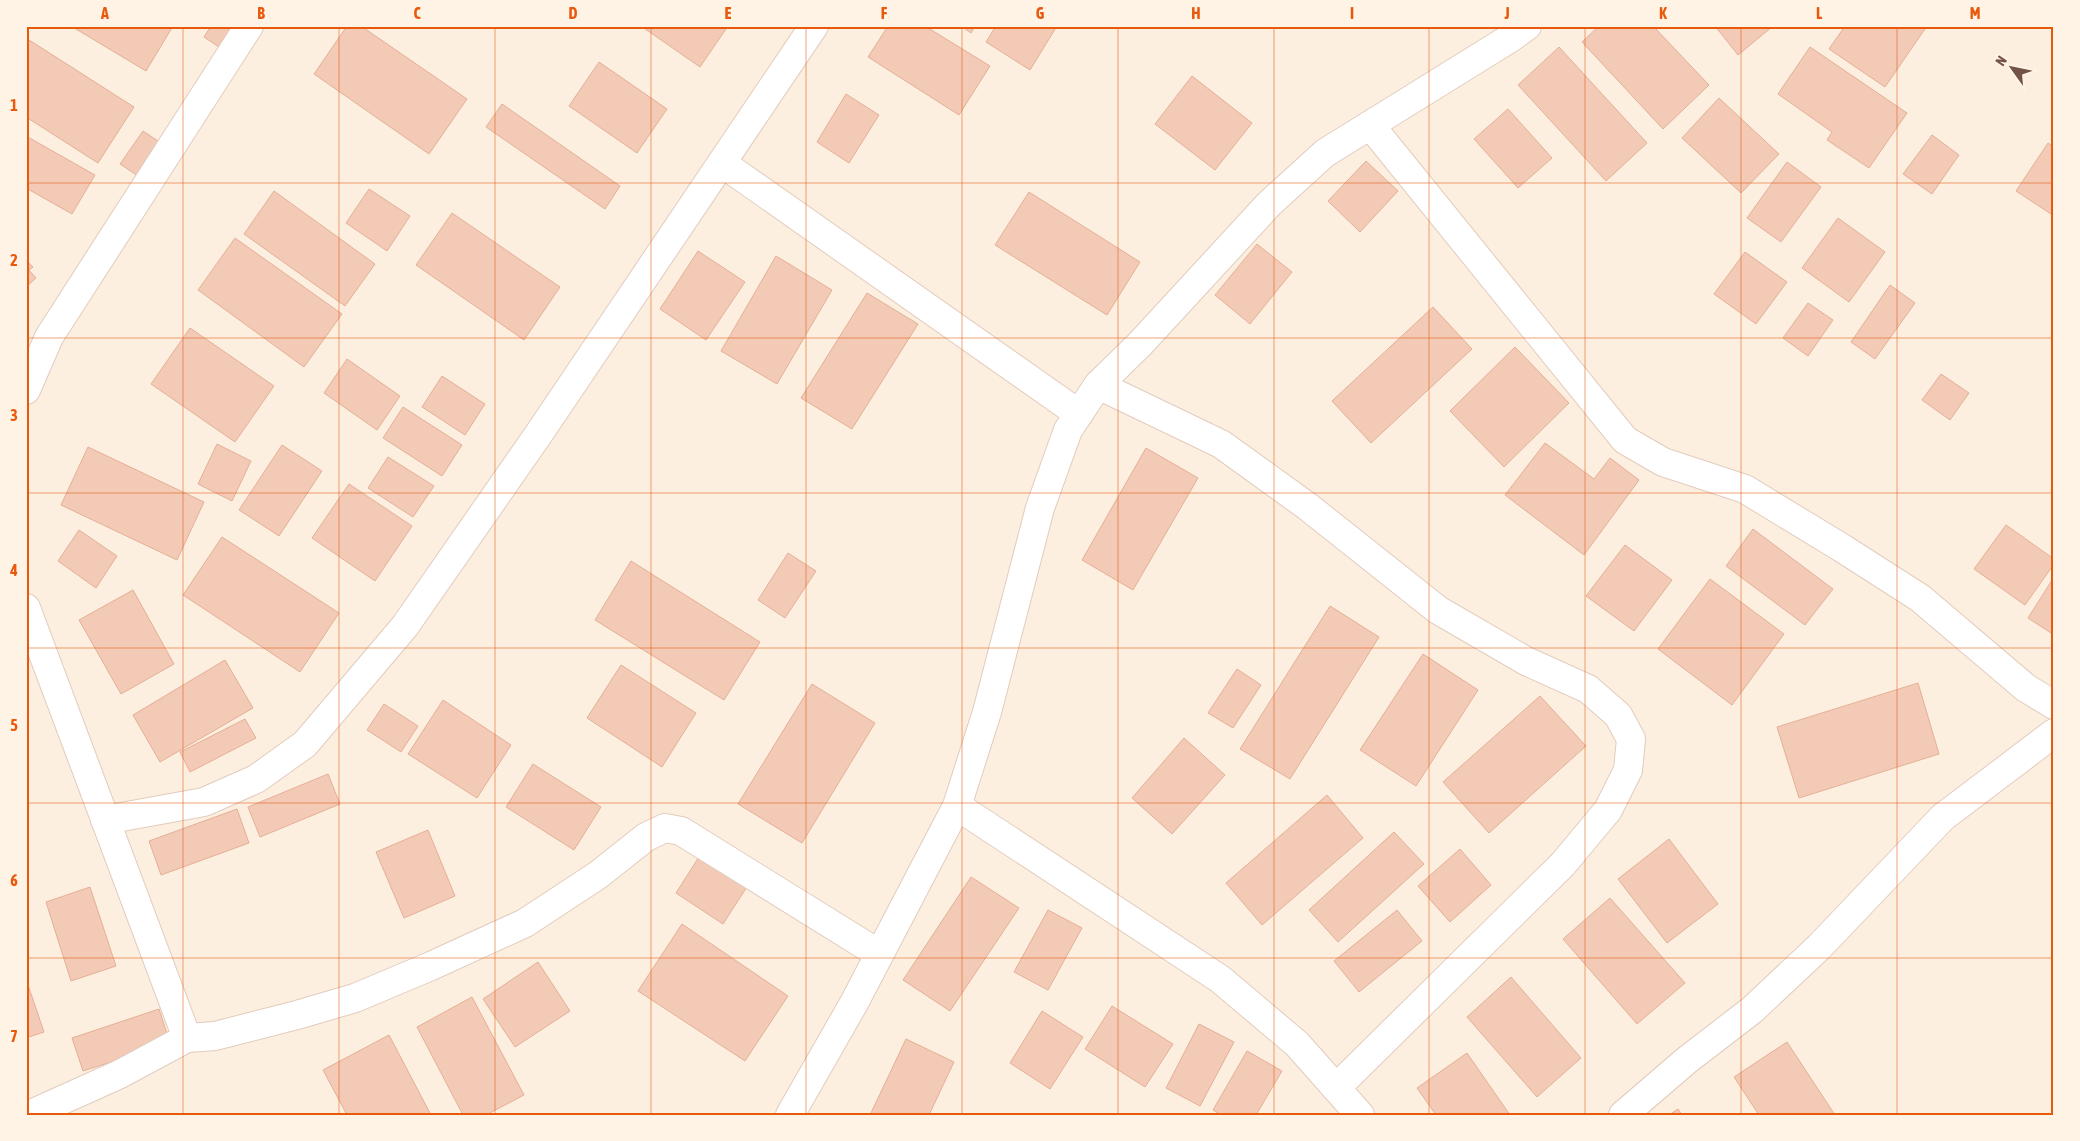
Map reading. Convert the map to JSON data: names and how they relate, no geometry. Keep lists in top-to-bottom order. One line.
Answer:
{"north":"top left","grid":{"columns":["A","B","C","D","E","F","G","H","I","J","K","L","M"],"rows":["1","2","3","4","5","6","7"]}}
